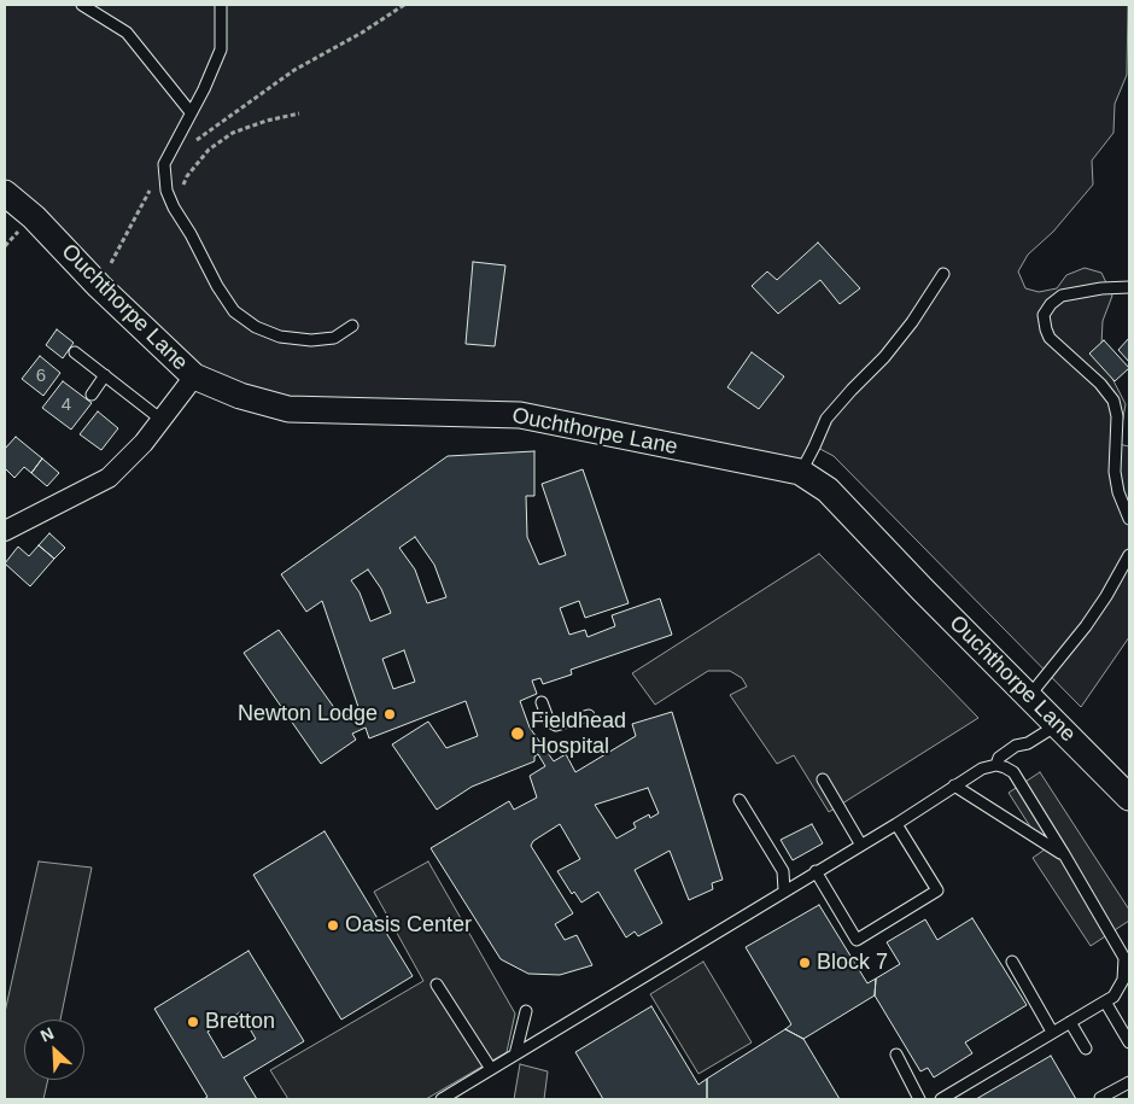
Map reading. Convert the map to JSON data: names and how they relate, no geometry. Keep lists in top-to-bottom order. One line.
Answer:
{"streets":{"street":["Ouchthorpe Lane"]},"places":["Newton Lodge","Fieldhead Hospital","Oasis Center","Block 7","Bretton"],"house_numbers":["6","4"],"north":"top left"}
